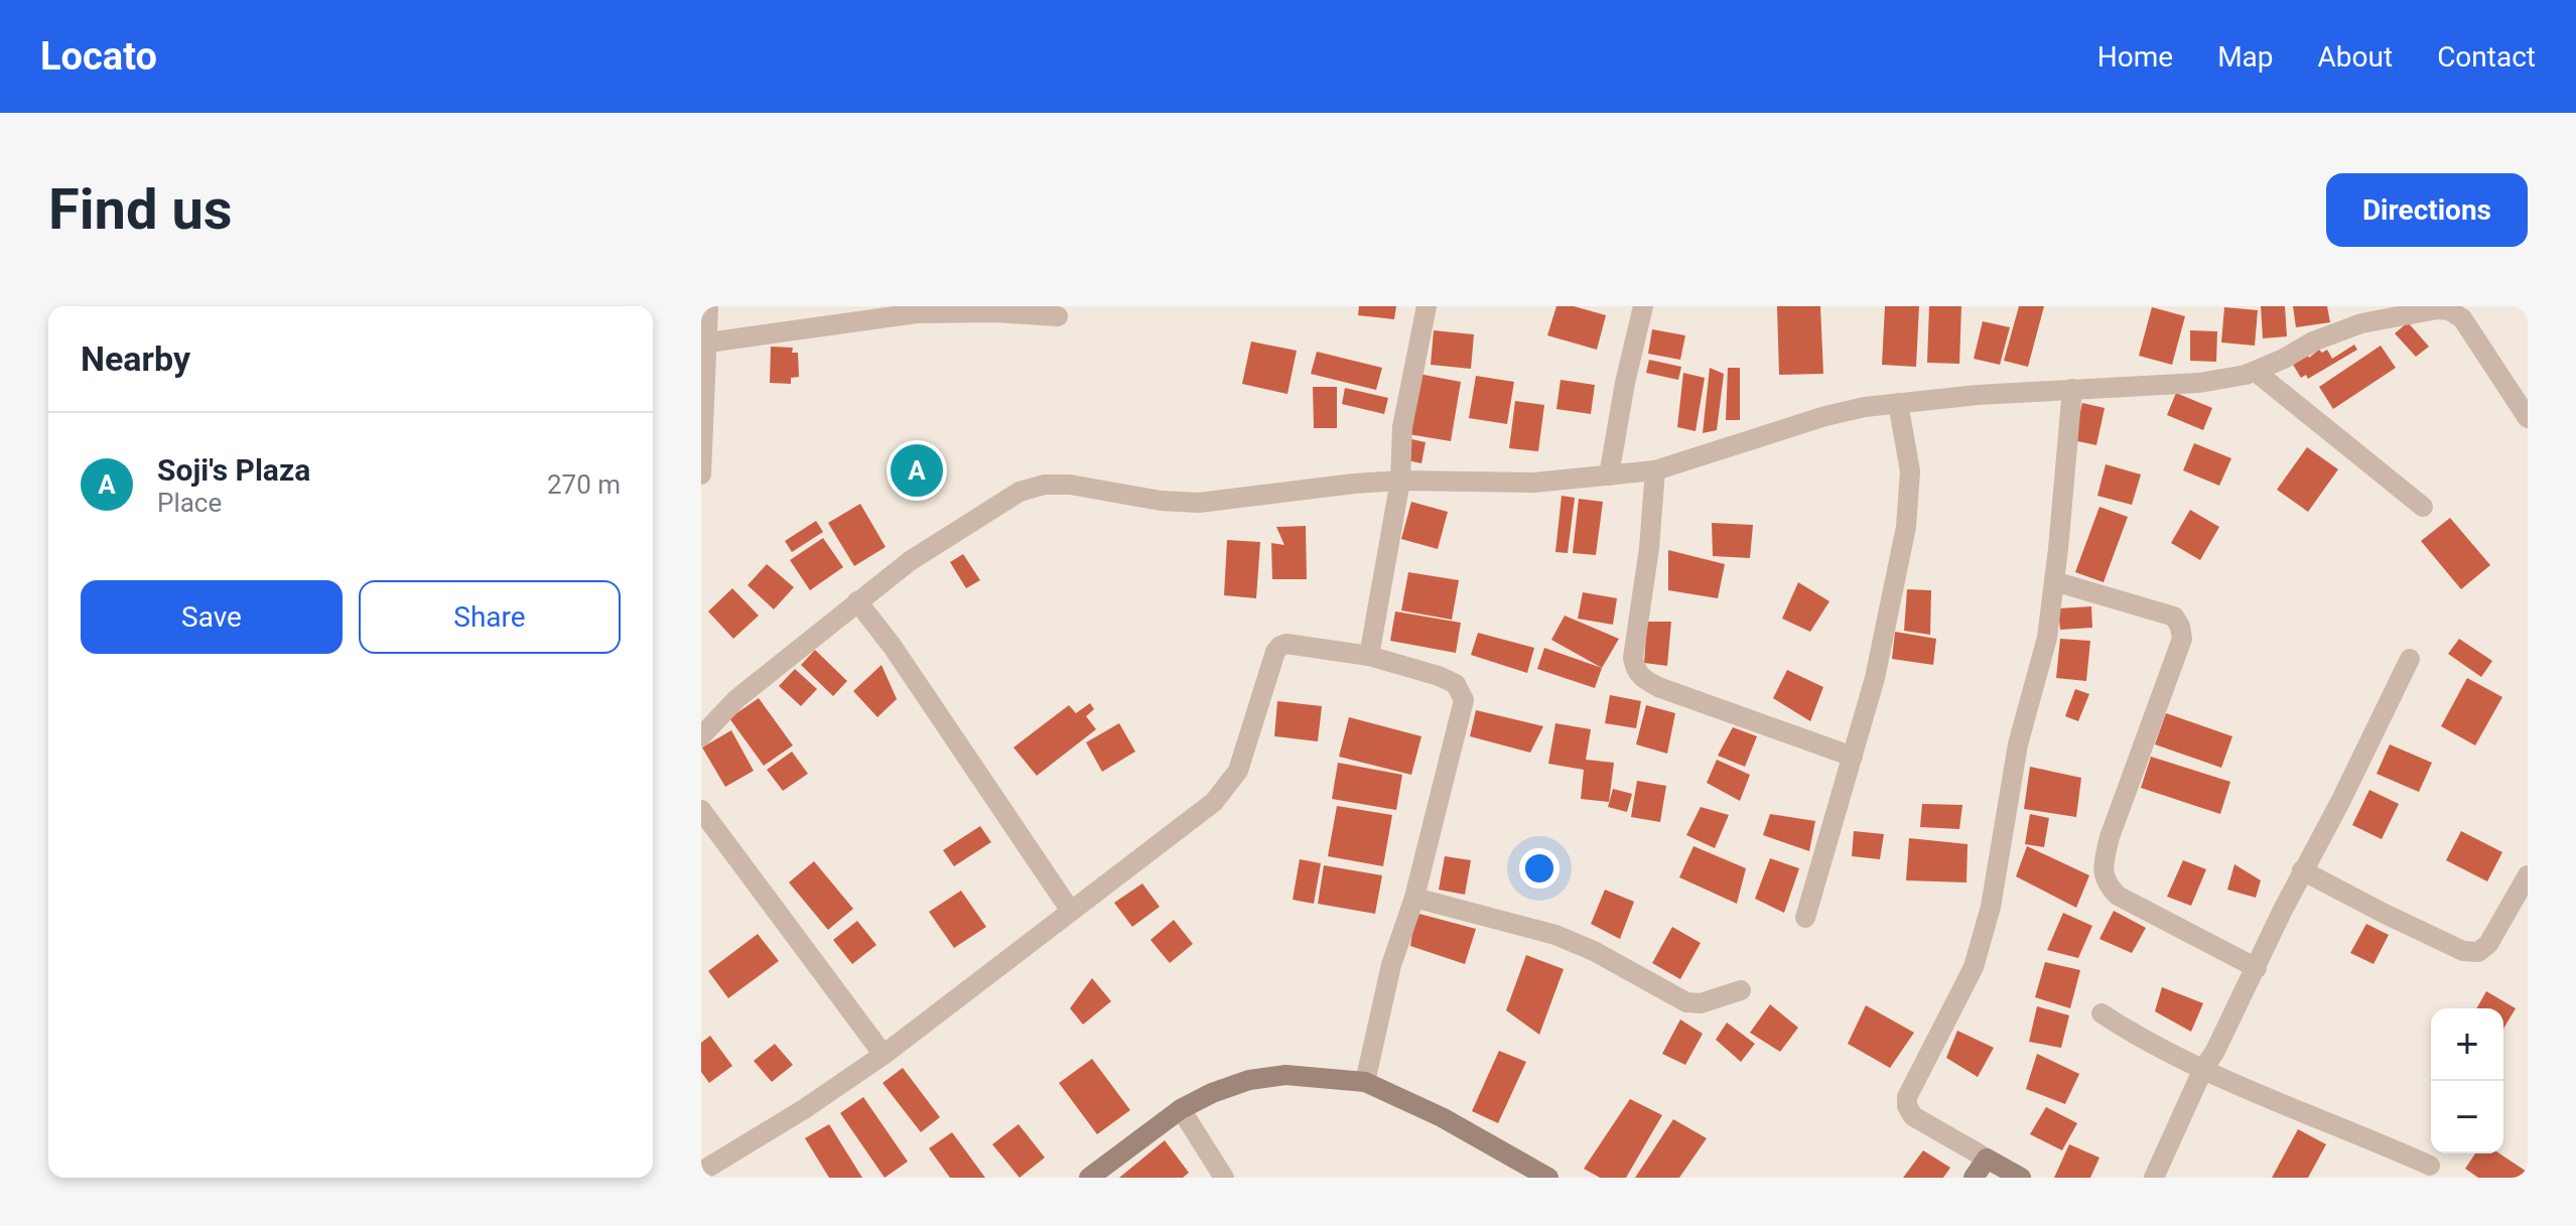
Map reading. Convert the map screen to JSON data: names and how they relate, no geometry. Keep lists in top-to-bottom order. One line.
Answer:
{"page":{"header":"Locato","nav":["Home","Map","About","Contact"],"buttons":["Directions",["Save","Share"]],"title":"Find us","heading":"Nearby","list":[{"mark":"A","name":"Soji's Plaza","note":"Place","value":"270 m"}],"pins":"A","map_buttons":["+","−"]}}
